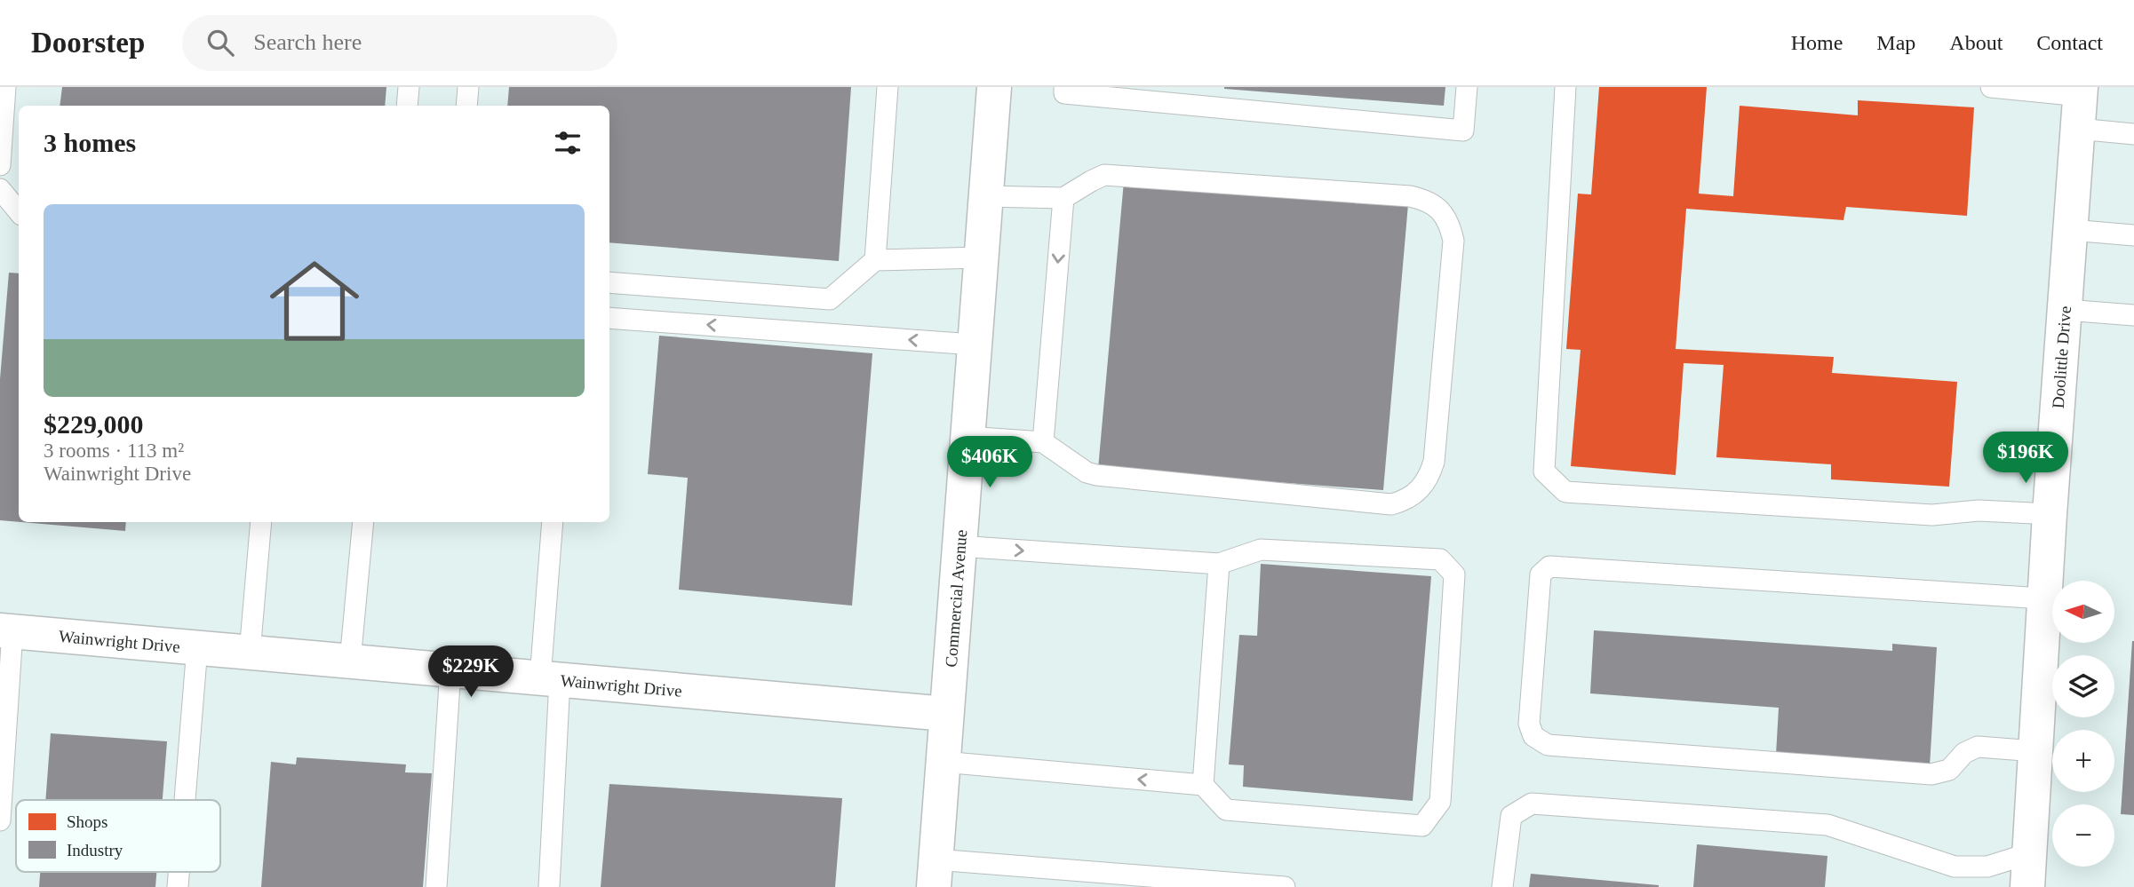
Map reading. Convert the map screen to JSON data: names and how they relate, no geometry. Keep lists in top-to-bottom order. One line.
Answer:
{"streets":{"street":["Doolittle Drive","Commercial Avenue","Wainwright Drive"]},"crossings":[["Commercial Avenue","Wainwright Drive"]],"legend":["Shops","Industry"],"north":"left","page":{"header":"Doorstep","search":"Search here","nav":["Home","Map","About","Contact"],"heading":"3 homes","list":[{"name":"$229,000","note":"3 rooms · 113 m² · Wainwright Drive"}],"price":["$196K","$406K","$229K"],"map_buttons":["+","−"]}}
